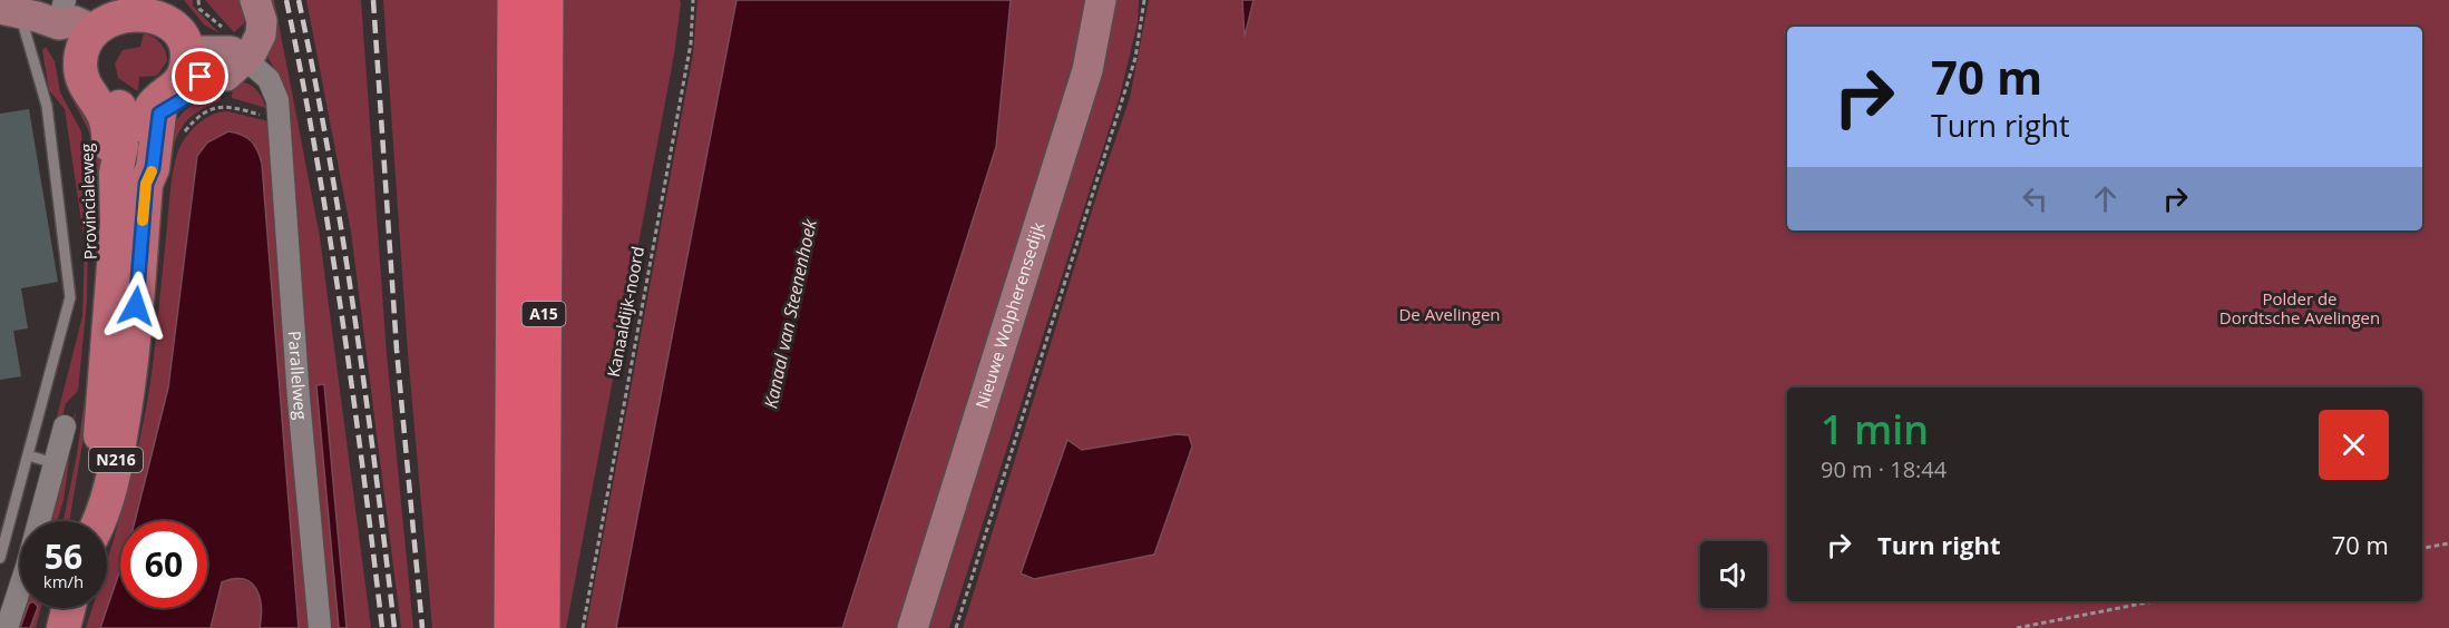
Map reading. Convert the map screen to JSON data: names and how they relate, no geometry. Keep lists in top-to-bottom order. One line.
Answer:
{"streets":{"highway":["A15"],"main road":["Provincialeweg","N216"],"street":["Nieuwe Wolpherensedijk","Parallelweg"],"path":["Kanaaldijk-noord"]},"crossings":[["Provincialeweg","N216"]],"water":["Kanaal van Steenenhoek"],"parks":["Polder de Dordtsche Avelingen","De Avelingen"],"page":{"turn":["70 m","Turn right"],"heading":["1 min","90 m · 18:44"],"list":[{"name":"Turn right","value":"70 m"}],"speed":"56 km/h","limit":"60"}}
